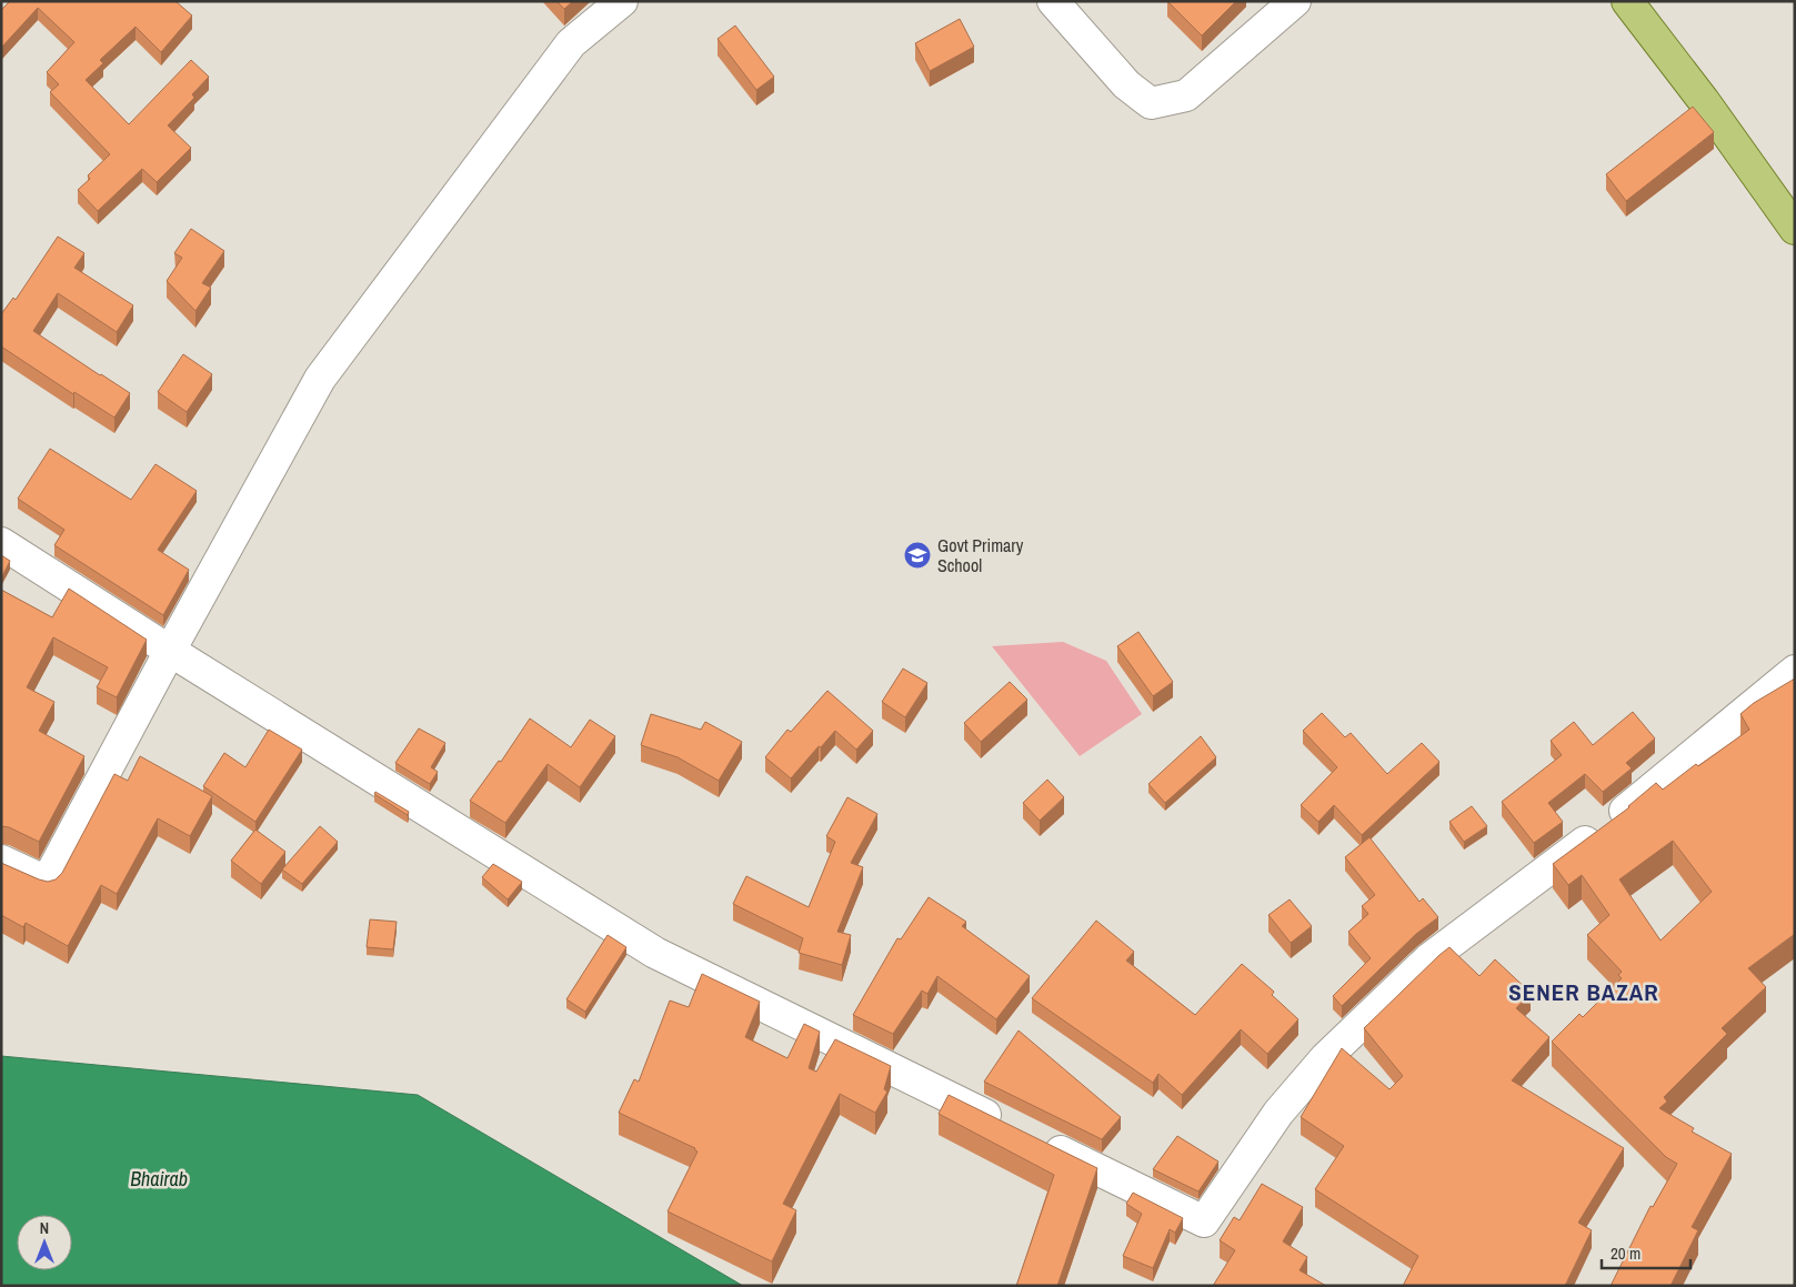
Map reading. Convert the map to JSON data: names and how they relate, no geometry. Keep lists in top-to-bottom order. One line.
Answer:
{"districts":["SENER BAZAR"],"water":["Bhairab"],"places":{"school or university":["Govt Primary School"]},"scale_bar":"20 m","north":"top"}
